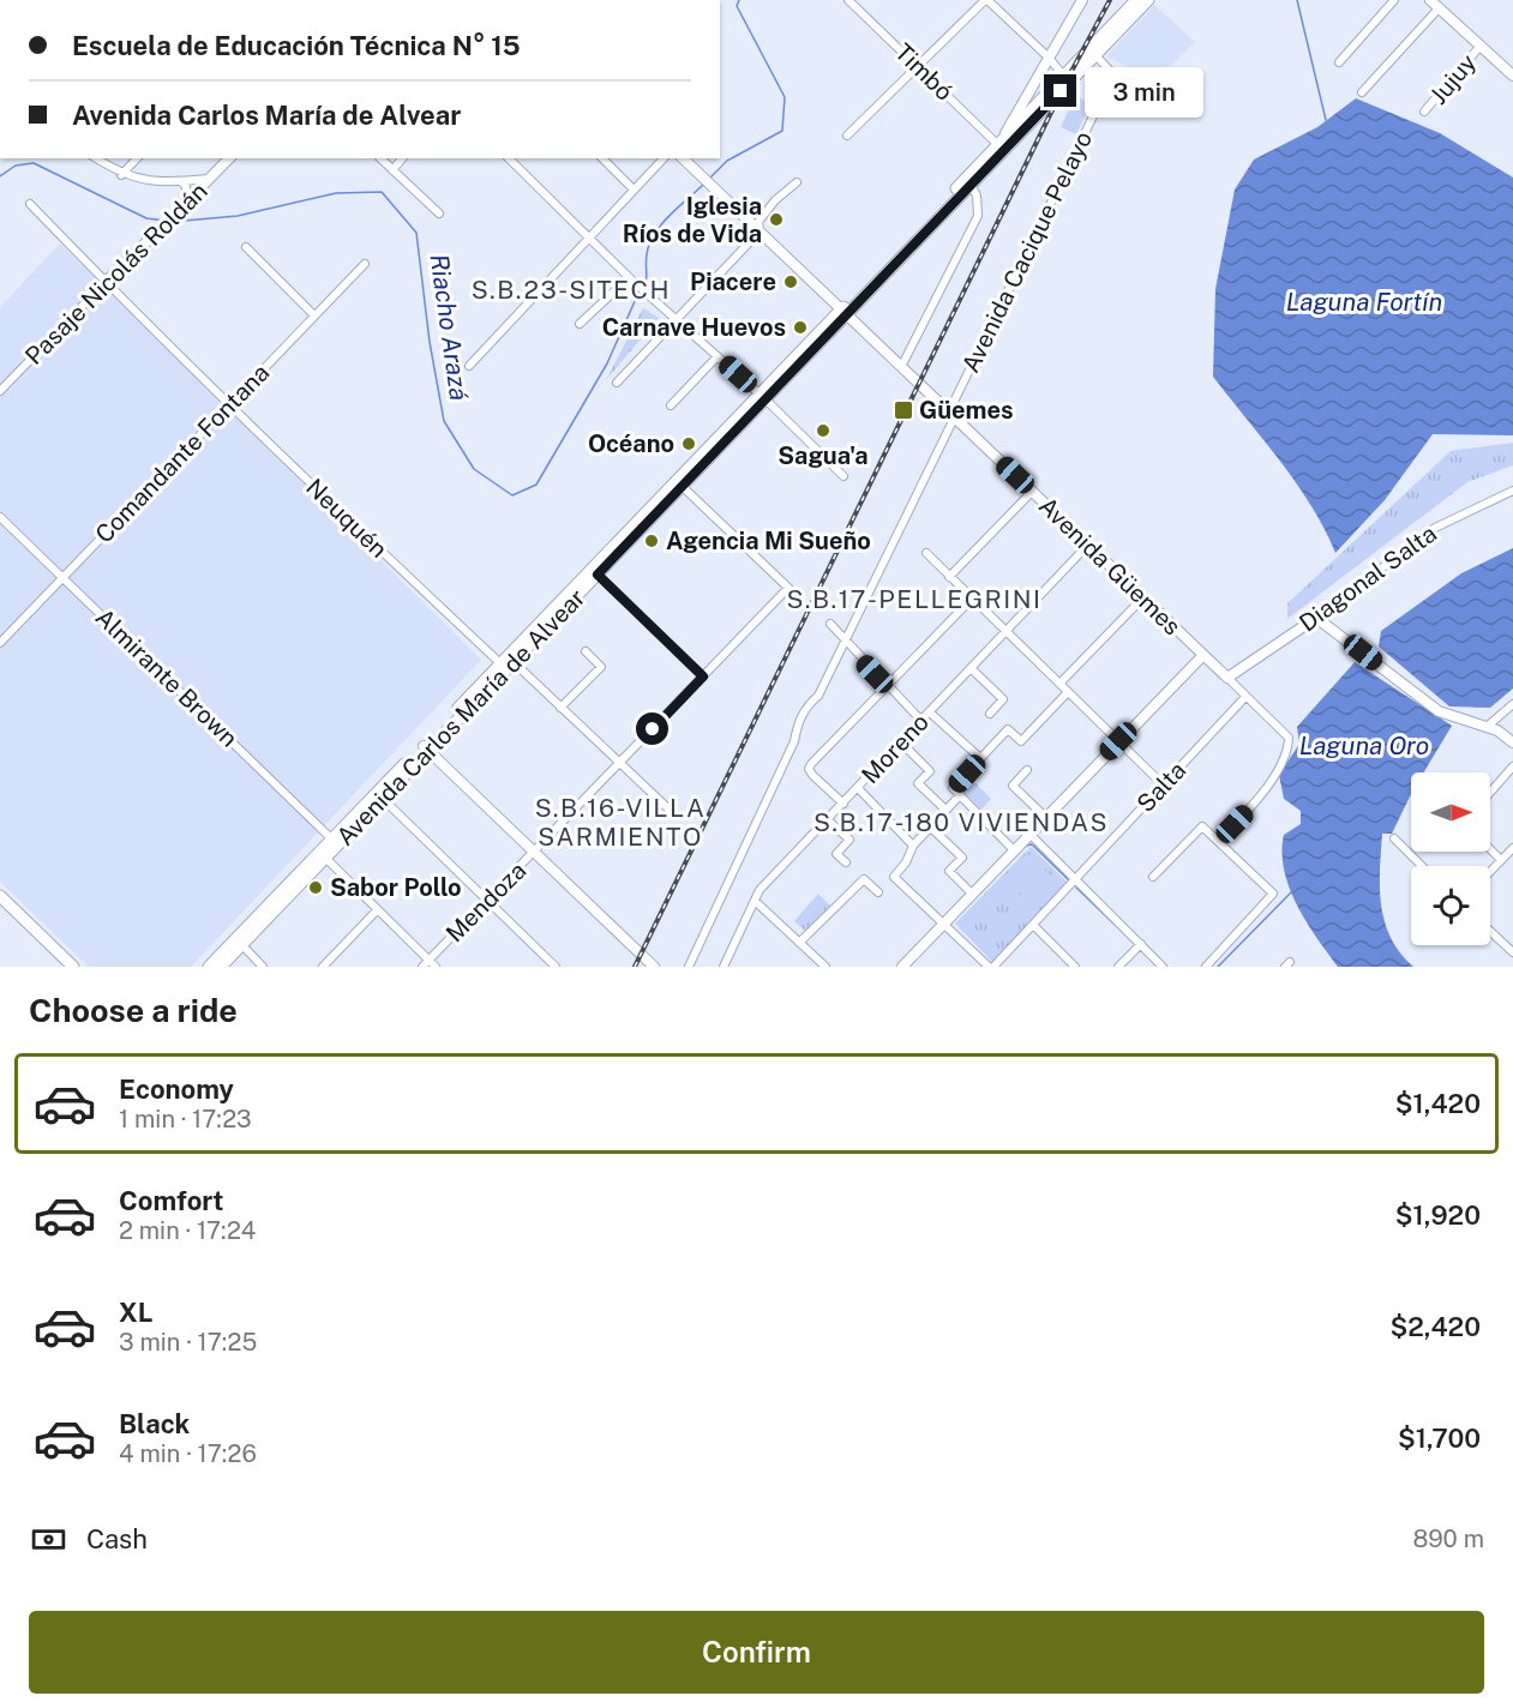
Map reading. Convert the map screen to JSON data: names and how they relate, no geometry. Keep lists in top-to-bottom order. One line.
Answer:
{"streets":{"main road":["Avenida Carlos María de Alvear"],"street":["Timbó","Jujuy","Avenida Cacique Pelayo","Pasaje Nicolás Roldán","Comandante Fontana","Neuquén","Avenida Güemes","Diagonal Salta","Almirante Brown","Moreno","Salta","Mendoza"]},"crossings":[["Timbó","Avenida Carlos María de Alvear"],["Avenida Cacique Pelayo","Avenida Güemes"],["Pasaje Nicolás Roldán","Neuquén"],["Comandante Fontana","Neuquén"],["Comandante Fontana","Almirante Brown"],["Neuquén","Avenida Carlos María de Alvear"],["Avenida Güemes","Diagonal Salta"],["Avenida Güemes","Avenida Carlos María de Alvear"],["Avenida Güemes","Moreno"],["Avenida Güemes","Salta"],["Almirante Brown","Avenida Carlos María de Alvear"],["Avenida Carlos María de Alvear","Mendoza"]],"districts":["S.B.23-SITECH","S.B.17-PELLEGRINI","S.B.16-VILLA SARMIENTO","S.B.17-180 VIVIENDAS"],"water":["Laguna Fortín","Riacho Arazá","Laguna Oro"],"places":{"other":["Iglesia Ríos de Vida","Piacere","Carnave Huevos","Sagua'a","Océano","Agencia Mi Sueño","Sabor Pollo"],"transit":["Güemes"]},"north":"right","page":{"banner":["Escuela de Educación Técnica N° 15","Avenida Carlos María de Alvear"],"bubble":"3 min","heading":"Choose a ride","list":[{"name":"Economy","note":"1 min · 17:23","value":"$1,420"},{"name":"Comfort","note":"2 min · 17:24","value":"$1,920"},{"name":"XL","note":"3 min · 17:25","value":"$2,420"},{"name":"Black","note":"4 min · 17:26","value":"$1,700"}],"pay":["Cash","890 m"],"buttons":"Confirm"}}
